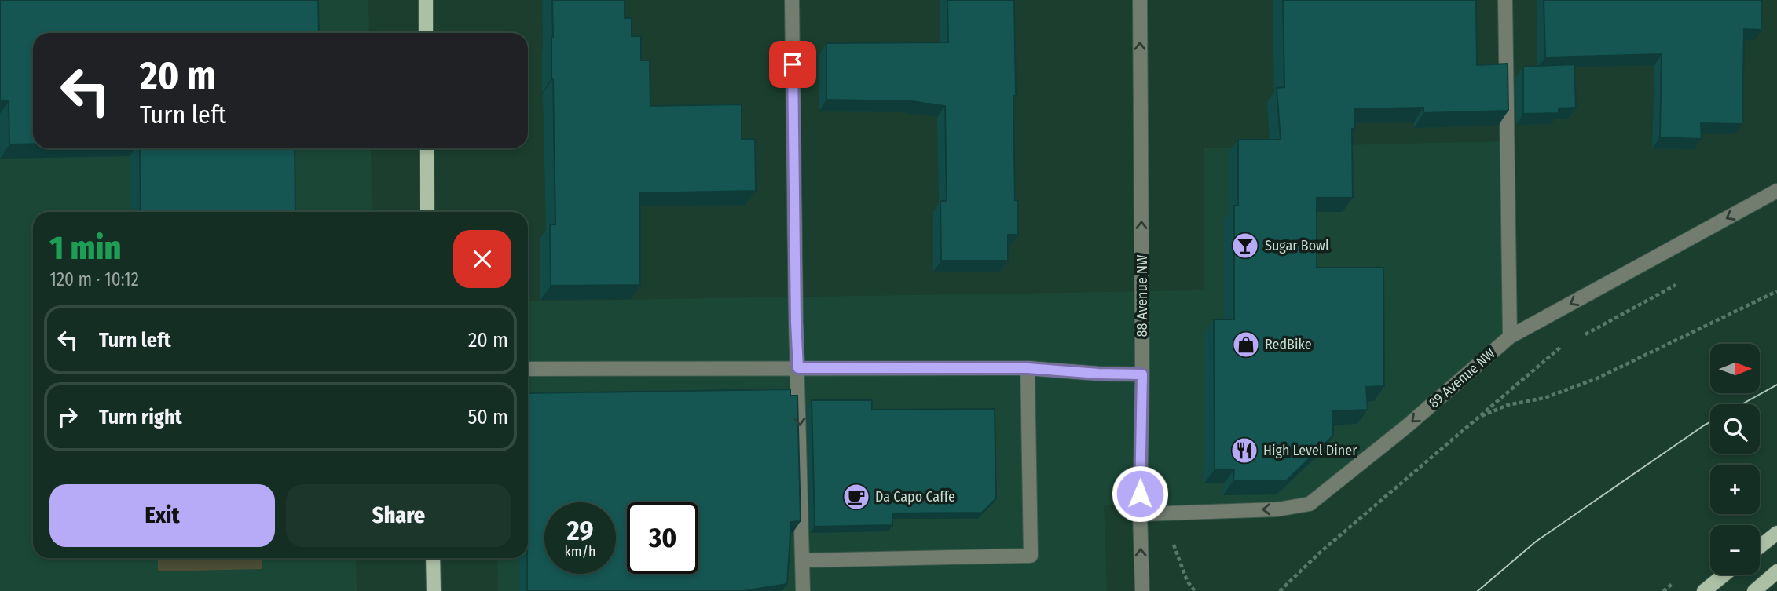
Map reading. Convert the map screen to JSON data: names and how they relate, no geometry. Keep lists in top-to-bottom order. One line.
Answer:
{"streets":{"street":["88 Avenue NW","89 Avenue NW"]},"crossings":[["88 Avenue NW","89 Avenue NW"]],"one_way":["88 Avenue NW","89 Avenue NW"],"places":{"bar":["Sugar Bowl"],"shop":["RedBike"],"restaurant":["High Level Diner"],"cafe":["Da Capo Caffe"]},"north":"right","page":{"turn":["20 m","Turn left"],"heading":["1 min","120 m · 10:12"],"list":[{"name":"Turn left","value":"20 m"},{"name":"Turn right","value":"50 m"}],"map_buttons":["+","−"],"buttons":["Exit","Share"],"speed":"29 km/h","limit":"30"}}
